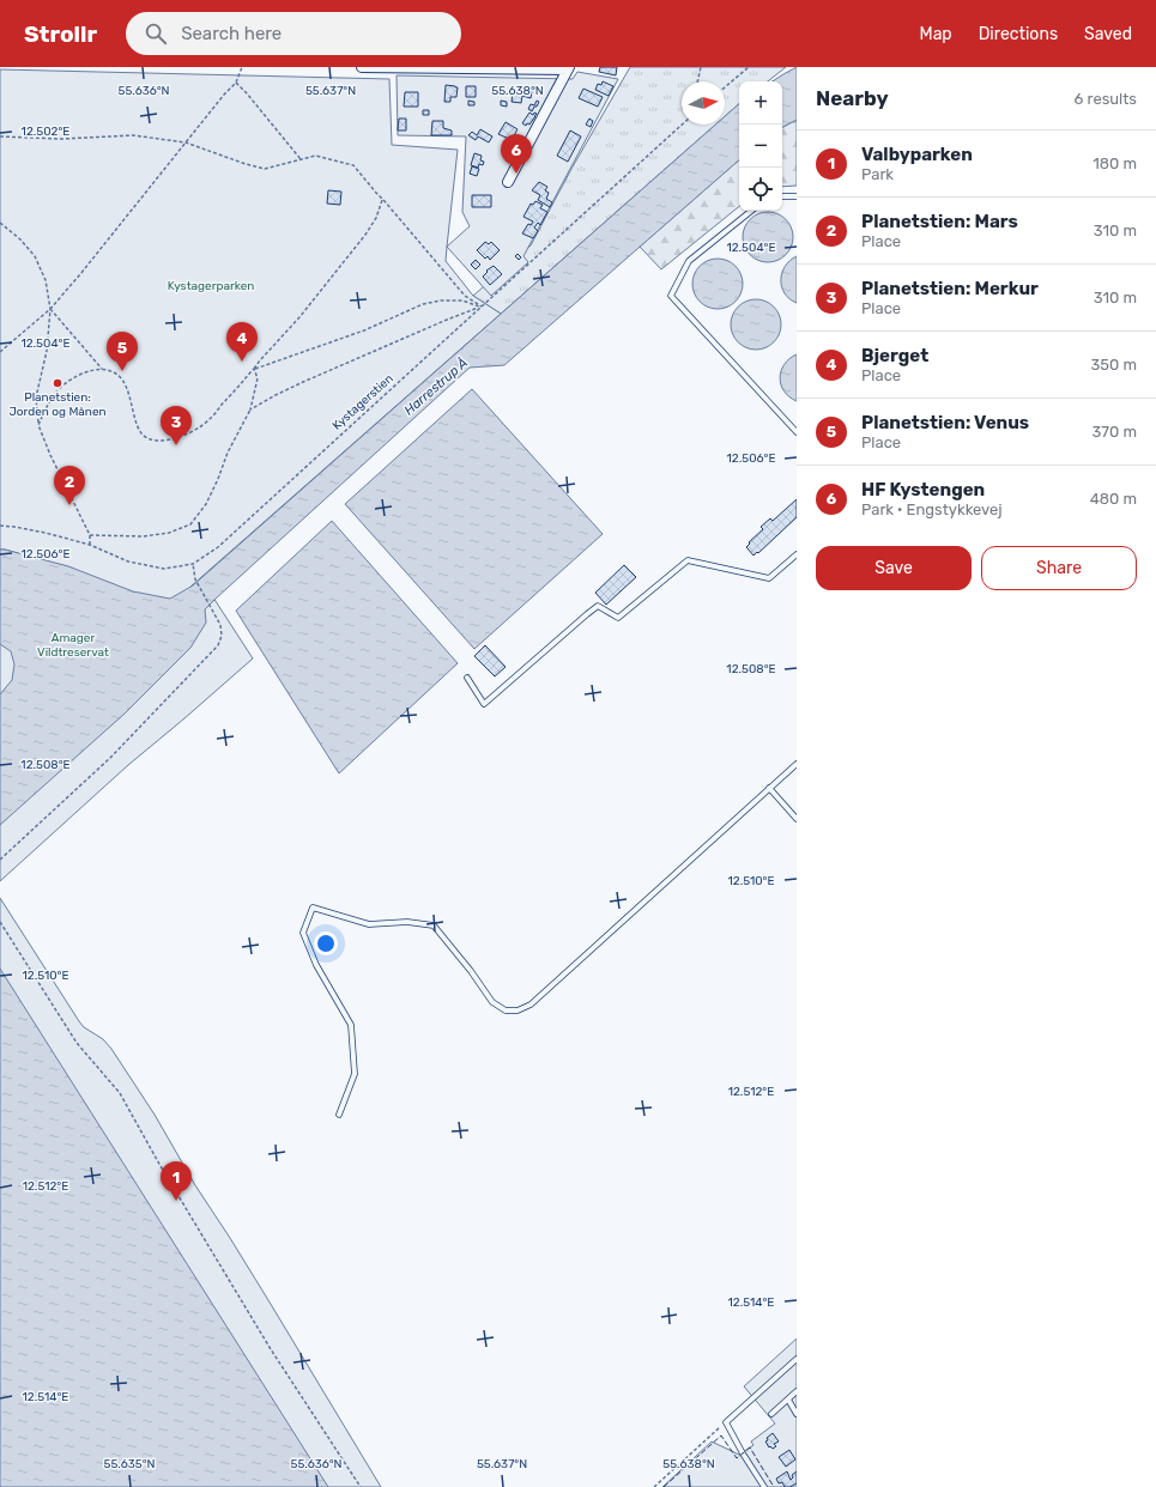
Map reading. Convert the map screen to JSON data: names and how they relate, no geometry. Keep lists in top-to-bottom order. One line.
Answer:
{"streets":{"path":["Kystagerstien"]},"water":["Harrestrup Å"],"parks":["Kystagerparken","Amager Vildtreservat"],"places":["Planetstien: Jorden og Månen"],"north":"right","page":{"header":"Strollr","search":"Search here","nav":["Map","Directions","Saved"],"heading":["Nearby","6 results"],"map_buttons":["+","−"],"list":[{"mark":"1","name":"Valbyparken","note":"Park","value":"180 m"},{"mark":"2","name":"Planetstien: Mars","note":"Place","value":"310 m"},{"mark":"3","name":"Planetstien: Merkur","note":"Place","value":"310 m"},{"mark":"4","name":"Bjerget","note":"Place","value":"350 m"},{"mark":"5","name":"Planetstien: Venus","note":"Place","value":"370 m"},{"mark":"6","name":"HF Kystengen","note":"Park · Engstykkevej","value":"480 m"}],"pins":["6","4","5","3","2","1"],"buttons":["Save","Share"]},"coordinates":["55.636°N","55.637°N","55.638°N","12.502°E","12.504°E","12.506°E","12.508°E","12.510°E","12.512°E","12.514°E","55.635°N"]}
